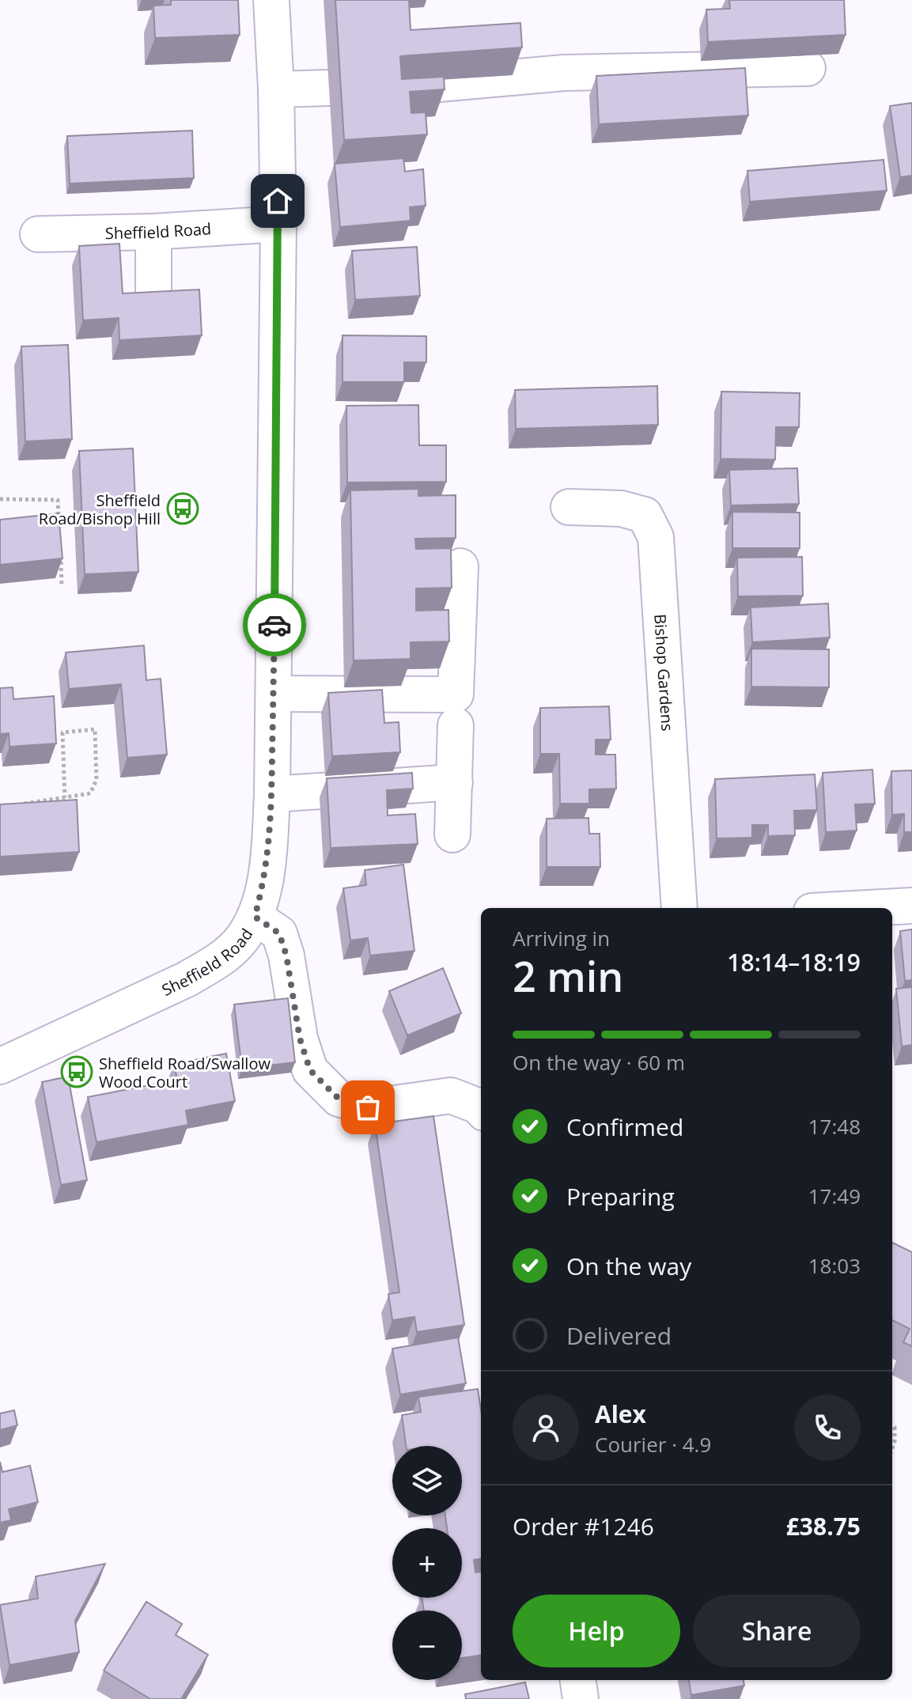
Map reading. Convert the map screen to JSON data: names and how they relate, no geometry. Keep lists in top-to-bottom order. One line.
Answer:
{"streets":{"street":["Sheffield Road","Bishop Gardens"]},"places":{"bus stop":["Sheffield Road/Bishop Hill","Sheffield Road/Swallow Wood Court"]},"page":{"heading":["2 min","Arriving in","18:14–18:19"],"panel":["Alex","Courier · 4.9","Order #1246","£38.75"],"bar":"On the way · 60 m","list":[["Confirmed","17:48"],["Preparing","17:49"],["On the way","18:03"],"Delivered"],"map_buttons":["+","−"],"buttons":["Help","Share"]}}
